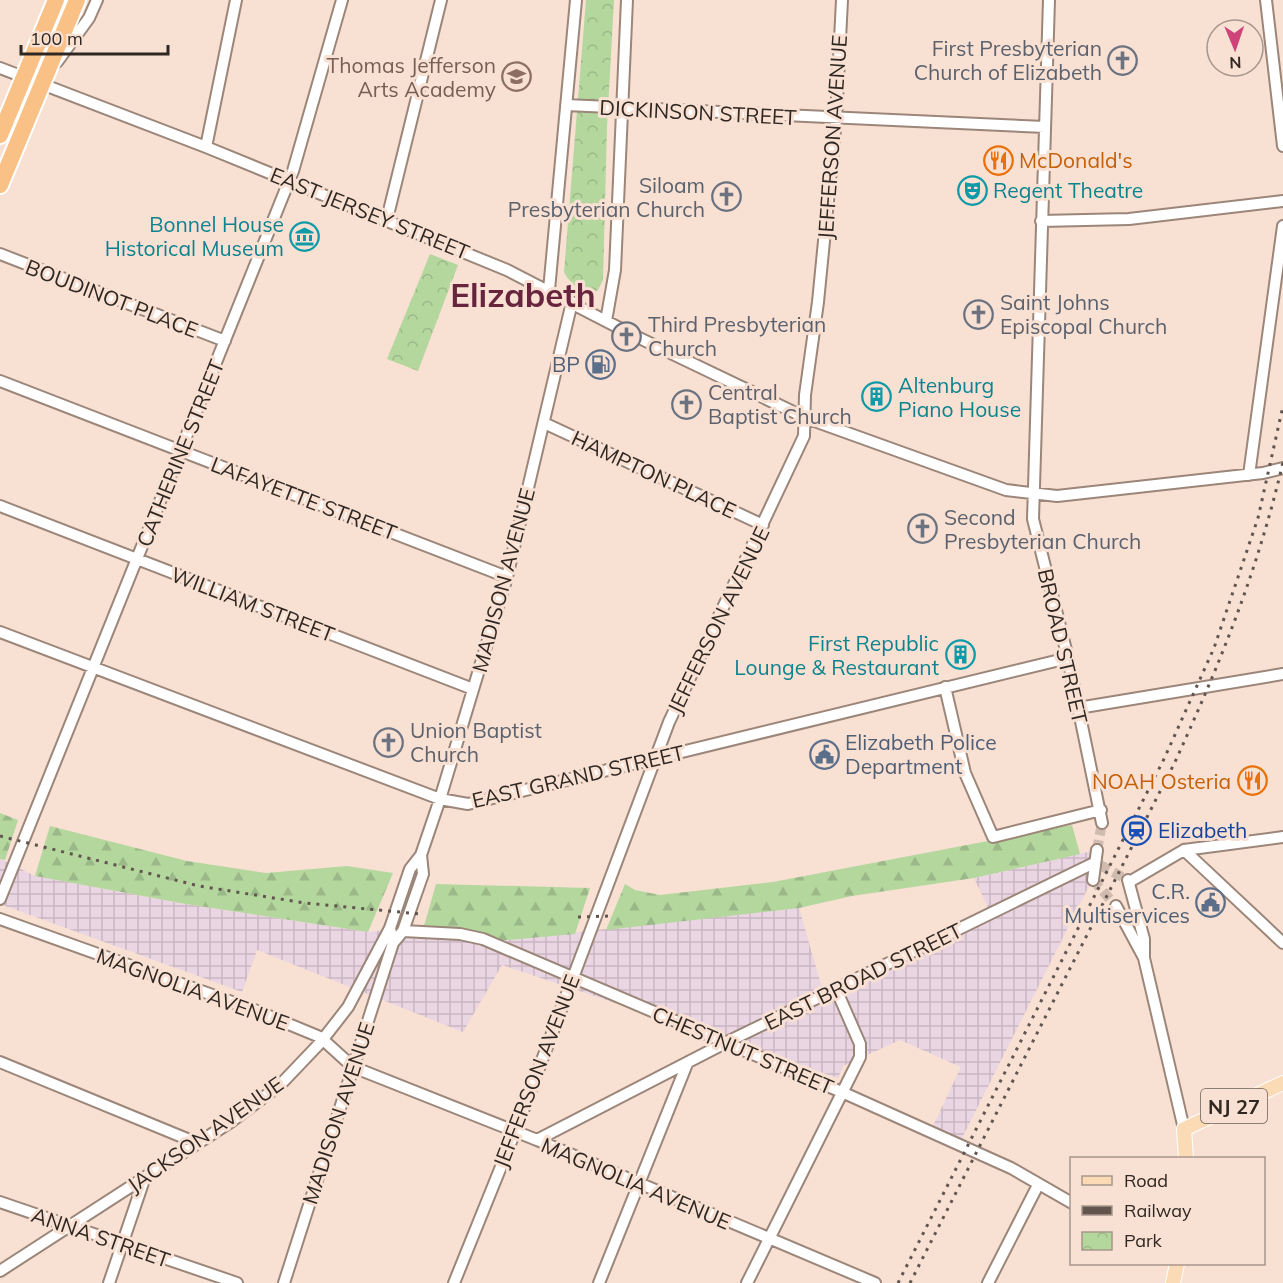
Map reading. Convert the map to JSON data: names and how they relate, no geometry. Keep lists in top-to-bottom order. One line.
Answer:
{"streets":{"main road":["NJ 27"],"street":["DICKINSON STREET","JEFFERSON AVENUE","EAST JERSEY STREET","BOUDINOT PLACE","CATHERINE STREET","HAMPTON PLACE","LAFAYETTE STREET","MADISON AVENUE","WILLIAM STREET","BROAD STREET","EAST GRAND STREET","EAST BROAD STREET","MAGNOLIA AVENUE","CHESTNUT STREET","JACKSON AVENUE","ANNA STREET"]},"crossings":[["DICKINSON STREET","JEFFERSON AVENUE"],["DICKINSON STREET","BROAD STREET"],["JEFFERSON AVENUE","EAST JERSEY STREET"],["JEFFERSON AVENUE","HAMPTON PLACE"],["JEFFERSON AVENUE","EAST GRAND STREET"],["JEFFERSON AVENUE","MAGNOLIA AVENUE"],["JEFFERSON AVENUE","CHESTNUT STREET"],["EAST JERSEY STREET","CATHERINE STREET"],["EAST JERSEY STREET","MADISON AVENUE"],["EAST JERSEY STREET","BROAD STREET"],["BOUDINOT PLACE","CATHERINE STREET"],["CATHERINE STREET","LAFAYETTE STREET"],["CATHERINE STREET","WILLIAM STREET"],["CATHERINE STREET","EAST GRAND STREET"],["HAMPTON PLACE","MADISON AVENUE"],["LAFAYETTE STREET","MADISON AVENUE"],["MADISON AVENUE","WILLIAM STREET"],["MADISON AVENUE","EAST GRAND STREET"],["MADISON AVENUE","MAGNOLIA AVENUE"],["MADISON AVENUE","CHESTNUT STREET"],["MADISON AVENUE","JACKSON AVENUE"],["BROAD STREET","EAST GRAND STREET"],["EAST BROAD STREET","MAGNOLIA AVENUE"],["EAST BROAD STREET","CHESTNUT STREET"],["MAGNOLIA AVENUE","JACKSON AVENUE"],["JACKSON AVENUE","ANNA STREET"]],"districts":["Elizabeth"],"places":{"church":["First Presbyterian Church of Elizabeth","Siloam Presbyterian Church","Saint Johns Episcopal Church","Third Presbyterian Church","Central Baptist Church","Second Presbyterian Church","Union Baptist Church"],"school or university":["Thomas Jefferson Arts Academy"],"restaurant":["McDonald's","NOAH Osteria"],"theatre":["Regent Theatre"],"museum":["Bonnel House Historical Museum"],"fuel station":["BP"],"building":["Altenburg Piano House","First Republic Lounge & Restaurant"],"public building":["Elizabeth Police Department","C.R. Multiservices"],"station":["Elizabeth"]},"legend":["Road","Railway","Park"],"scale_bar":"100 m","north":"bottom"}
